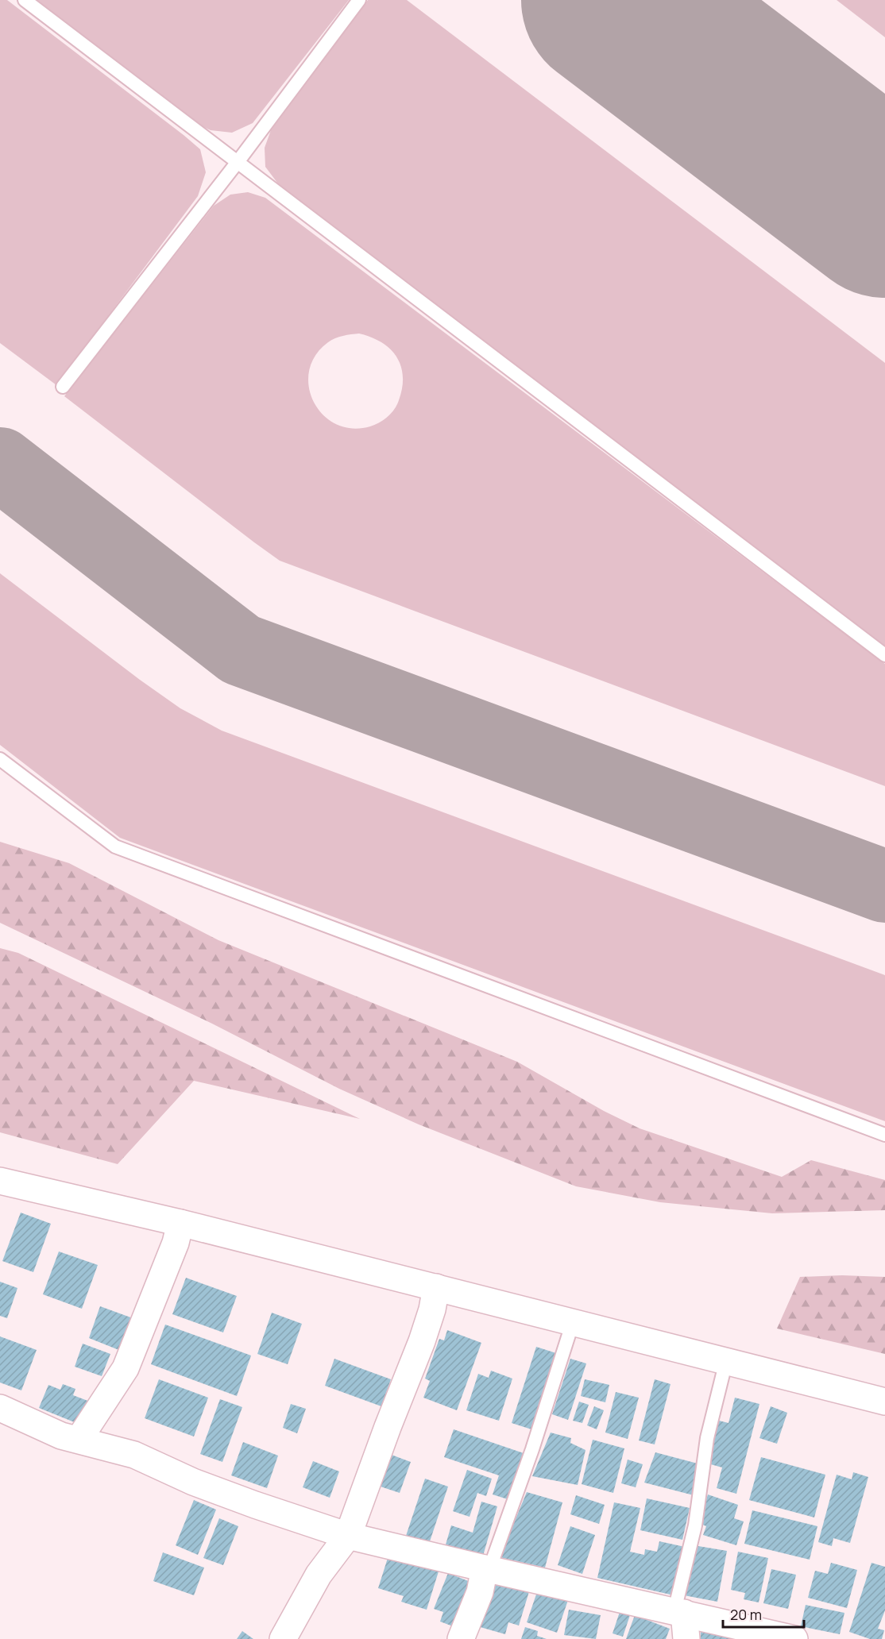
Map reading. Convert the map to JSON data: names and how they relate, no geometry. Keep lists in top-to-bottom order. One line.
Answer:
{"scale_bar":"20 m"}
